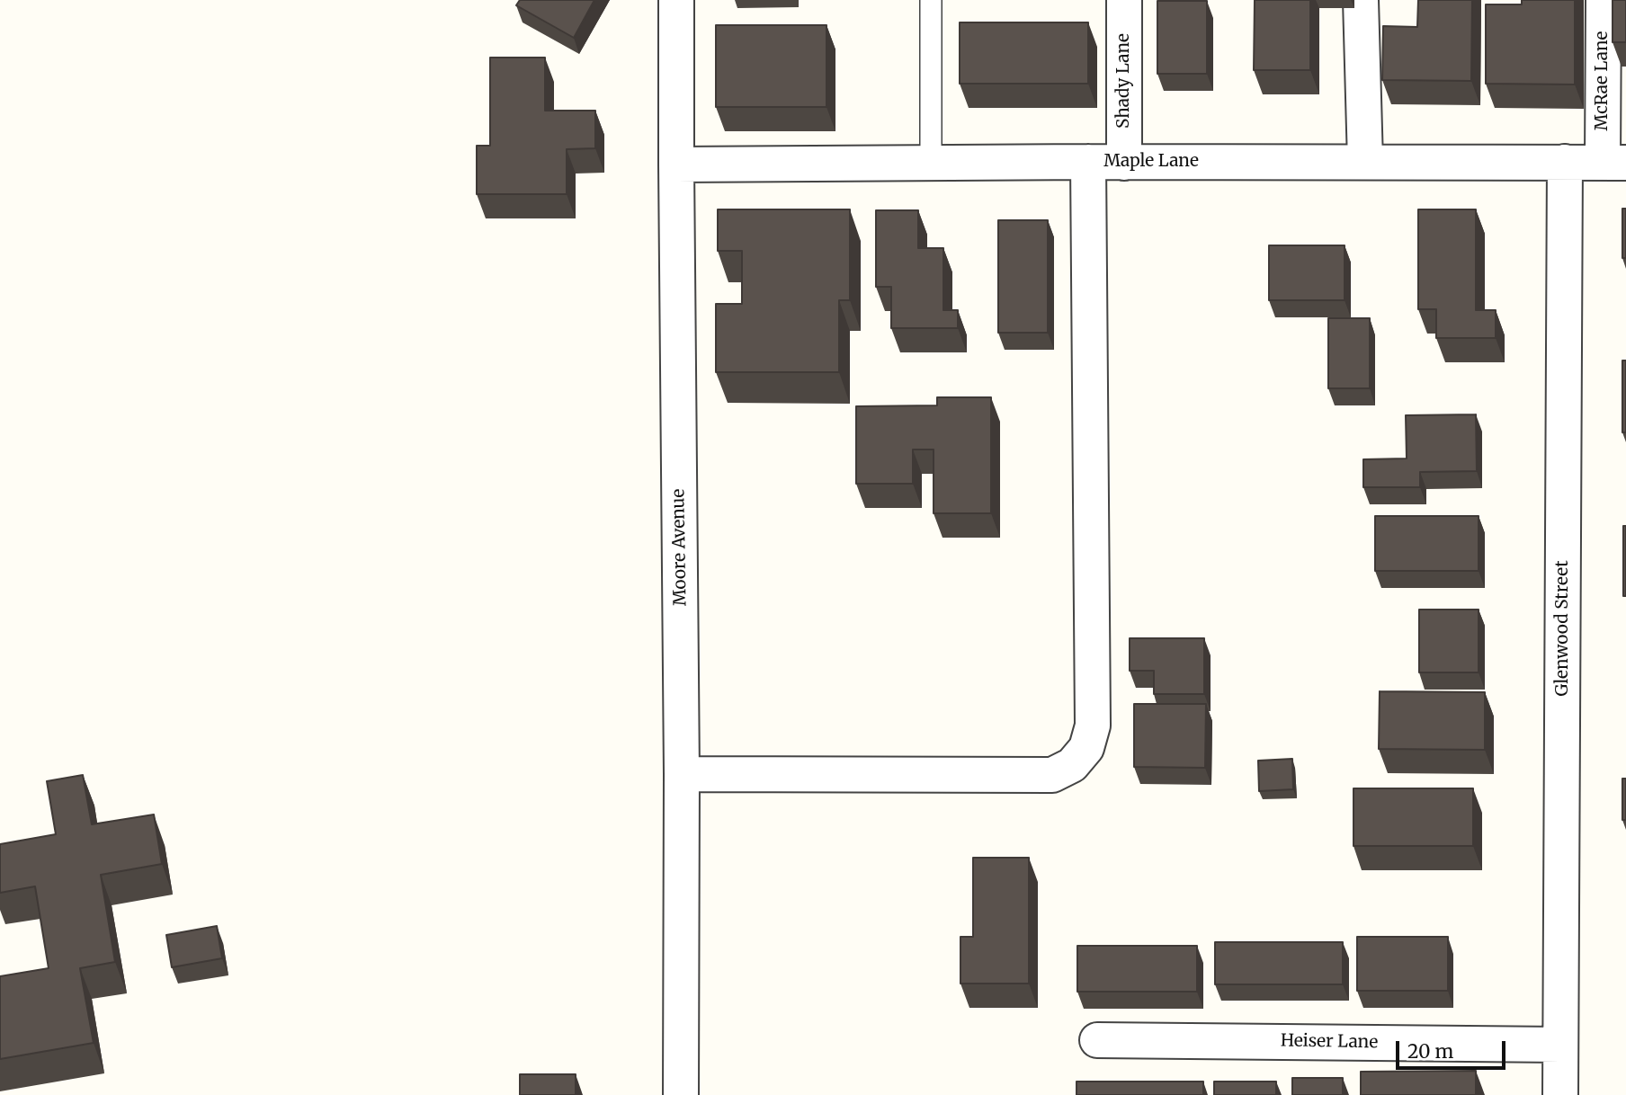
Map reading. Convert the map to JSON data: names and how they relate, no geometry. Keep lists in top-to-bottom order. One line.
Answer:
{"streets":{"street":["Shady Lane","McRae Lane","Maple Lane","Moore Avenue","Glenwood Street","Heiser Lane"]},"crossings":[["Shady Lane","Maple Lane"],["McRae Lane","Maple Lane"],["Maple Lane","Moore Avenue"],["Maple Lane","Glenwood Street"],["Glenwood Street","Heiser Lane"]],"scale_bar":"20 m"}
